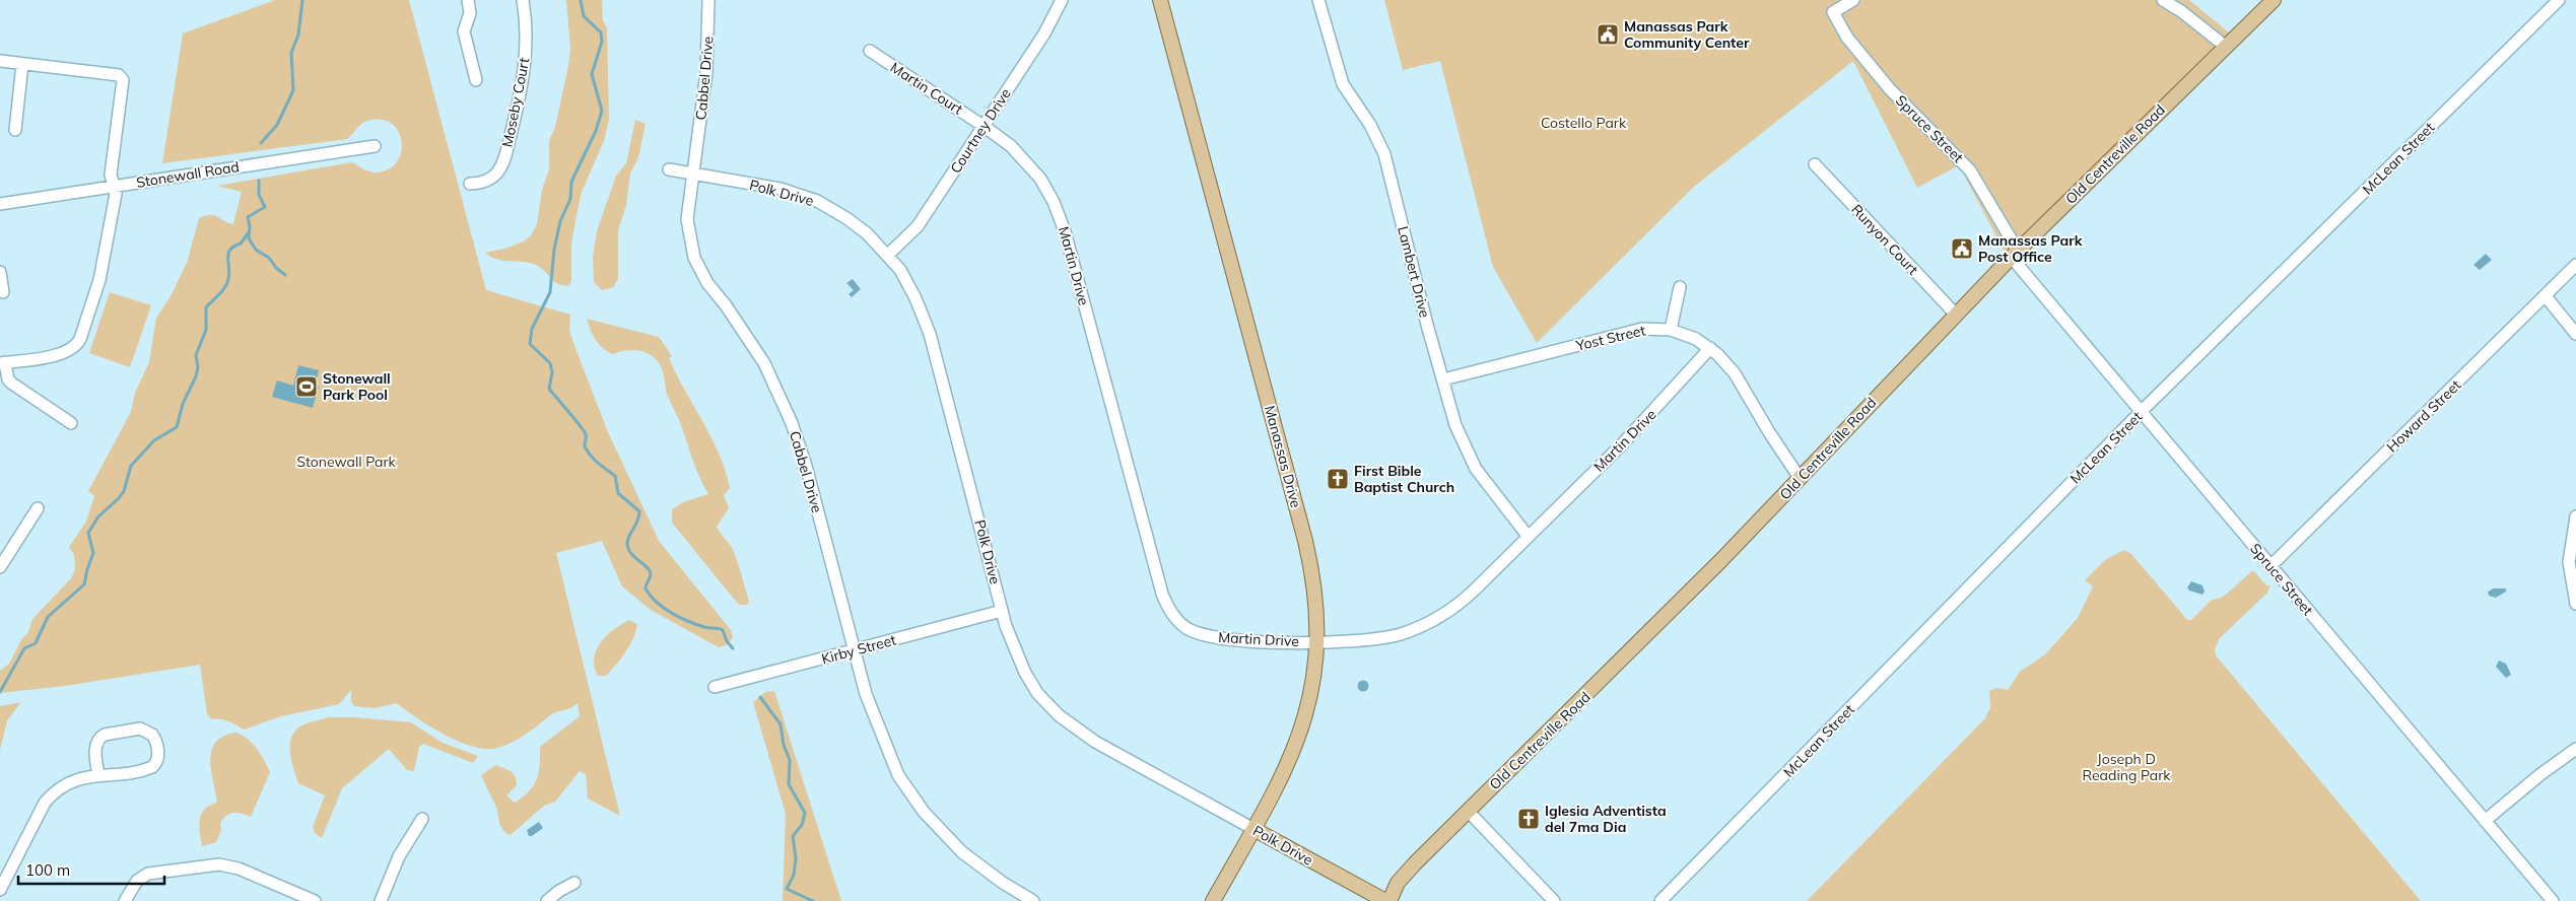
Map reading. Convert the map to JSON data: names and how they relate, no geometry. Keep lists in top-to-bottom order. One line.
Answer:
{"streets":{"main road":["Old Centreville Road","Polk Drive","Manassas Drive"],"street":["Cabbel Drive","Martin Court","Moseby Court","Spruce Street","Courtney Drive","McLean Street","Stonewall Road","Runyon Court","Martin Drive","Lambert Drive","Yost Street","Howard Street","Kirby Street"]},"crossings":[["Cabbel Drive","Polk Drive"],["Cabbel Drive","Kirby Street"],["Martin Court","Courtney Drive"],["Martin Court","Martin Drive"],["Spruce Street","Old Centreville Road"],["Spruce Street","McLean Street"],["Spruce Street","Howard Street"],["Courtney Drive","Polk Drive"],["Courtney Drive","Martin Drive"],["Old Centreville Road","Runyon Court"],["Old Centreville Road","Yost Street"],["Polk Drive","Manassas Drive"],["Polk Drive","Kirby Street"],["Martin Drive","Lambert Drive"],["Martin Drive","Yost Street"],["Martin Drive","Manassas Drive"],["Lambert Drive","Yost Street"]],"parks":["Costello Park","Stonewall Park","Joseph D Reading Park"],"places":{"public building":["Manassas Park Community Center","Manassas Park Post Office"],"sports":["Stonewall Park Pool"],"church":["First Bible Baptist Church","Iglesia Adventista del 7ma Dia"]},"scale_bar":"100 m"}
